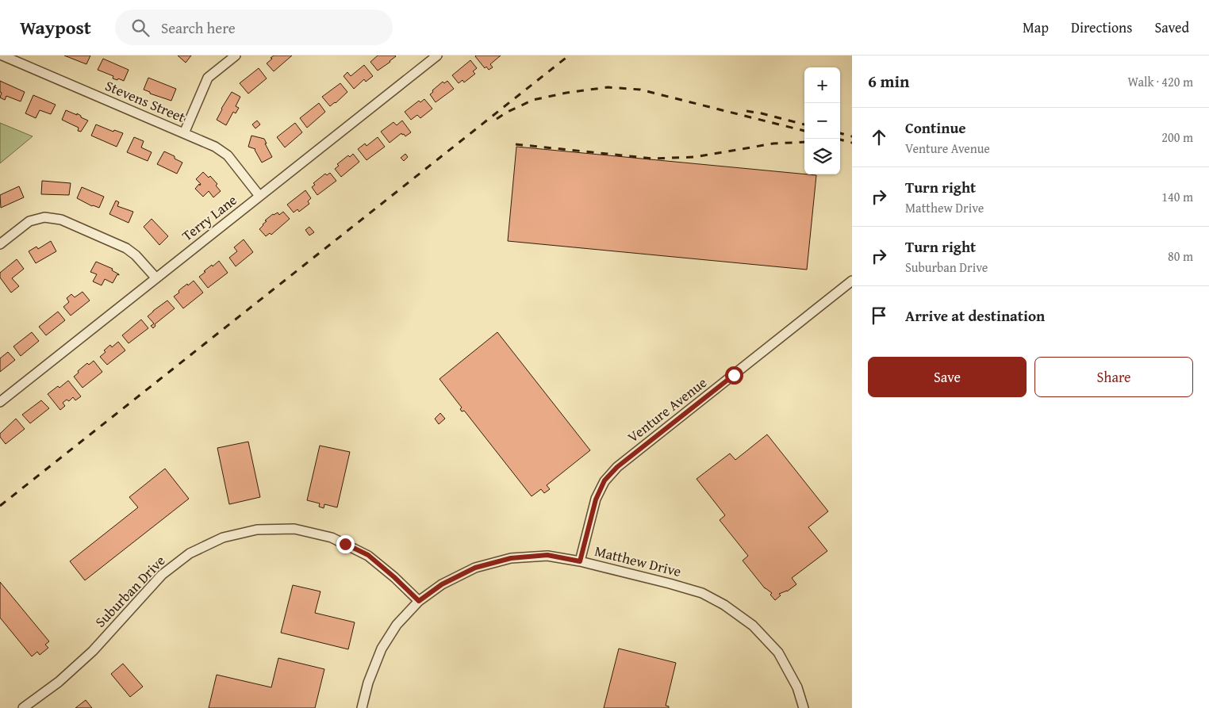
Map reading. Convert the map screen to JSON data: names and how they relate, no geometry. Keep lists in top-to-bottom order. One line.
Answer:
{"streets":{"street":["Stevens Street","Terry Lane","Venture Avenue","Matthew Drive","Suburban Drive"]},"crossings":[["Stevens Street","Terry Lane"],["Venture Avenue","Matthew Drive"],["Matthew Drive","Suburban Drive"]],"page":{"header":"Waypost","search":"Search here","nav":["Map","Directions","Saved"],"heading":["6 min","Walk · 420 m"],"map_buttons":["+","−"],"list":[["Continue","Venture Avenue","200 m"],["Turn right","Matthew Drive","140 m"],["Turn right","Suburban Drive","80 m"],"Arrive at destination"],"buttons":["Save","Share"]}}
